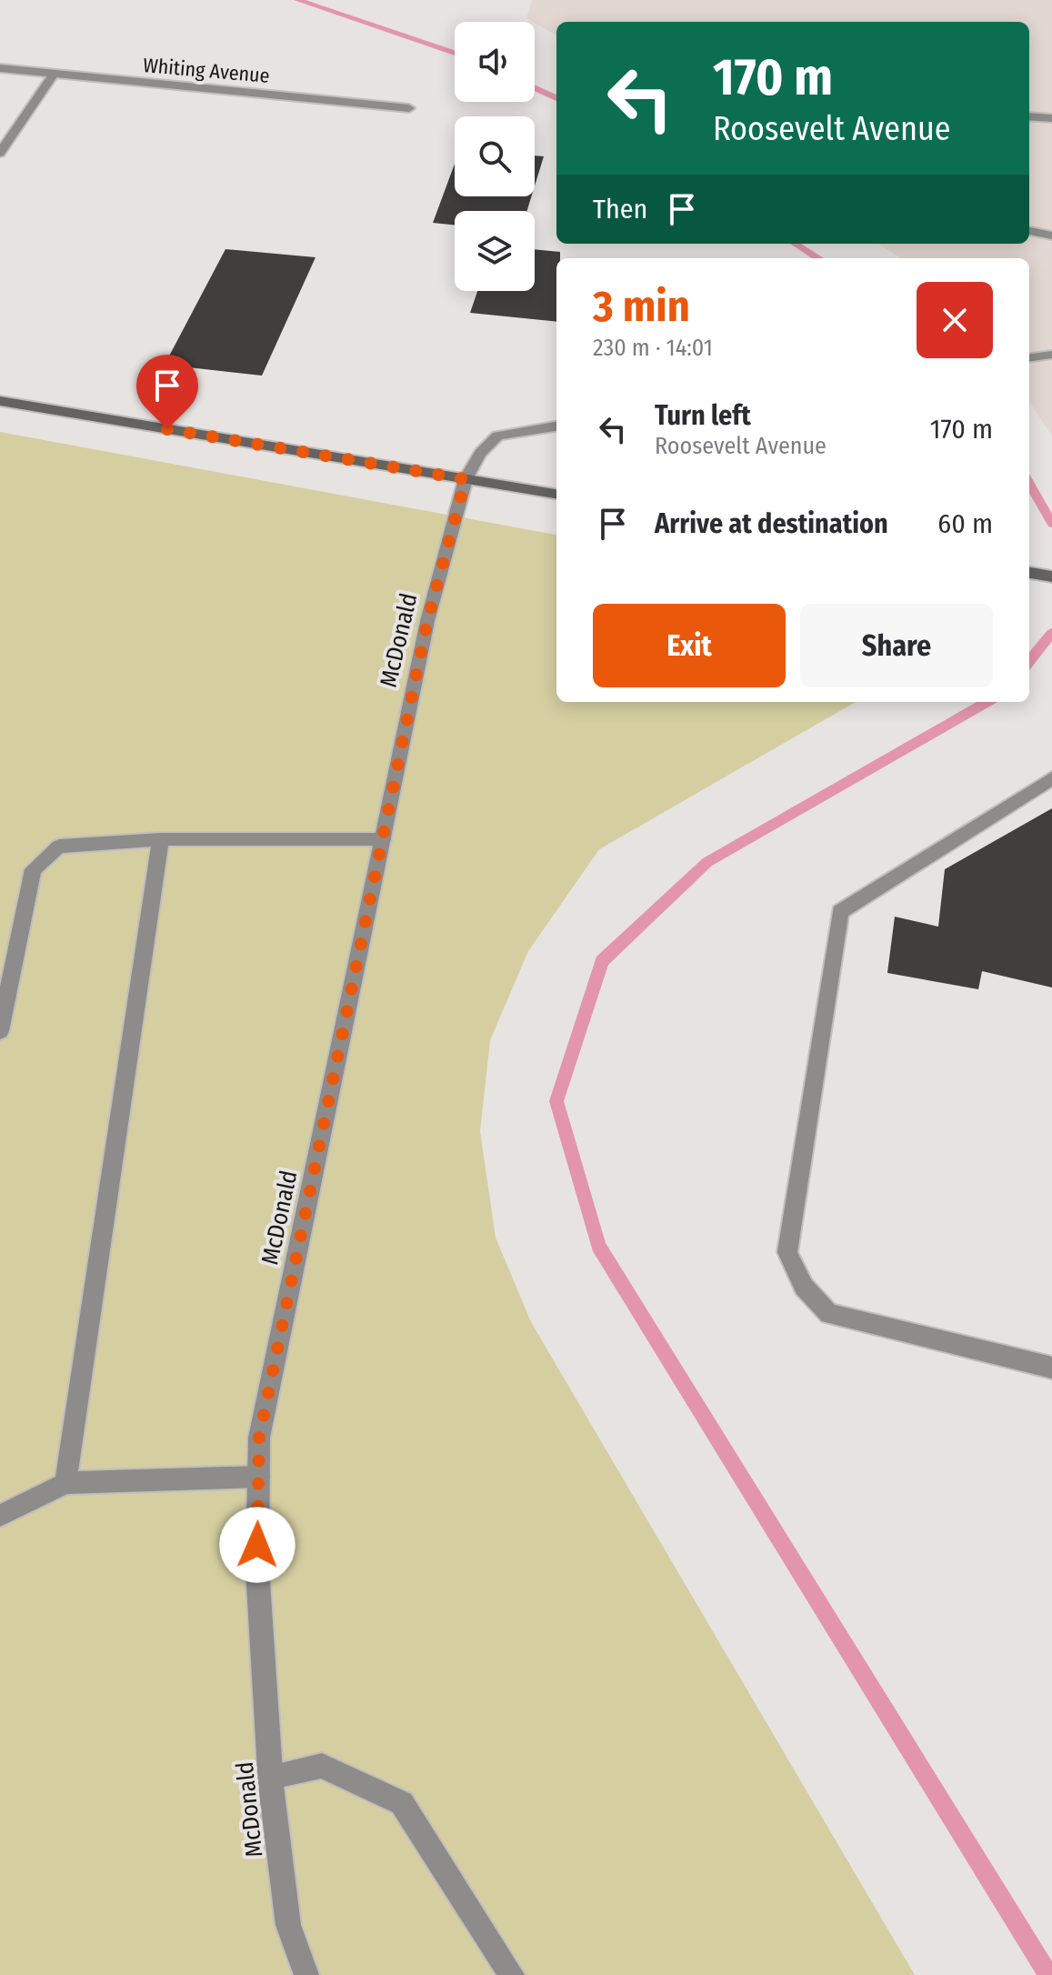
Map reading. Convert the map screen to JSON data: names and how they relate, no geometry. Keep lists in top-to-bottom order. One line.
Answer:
{"streets":{"street":["Whiting Avenue","McDonald"]},"page":{"turn":["170 m","Roosevelt Avenue"],"then":"Then","heading":["3 min","230 m · 14:01"],"list":[{"name":"Turn left","note":"Roosevelt Avenue","value":"170 m"},{"name":"Arrive at destination","value":"60 m"}],"buttons":["Exit","Share"]}}
